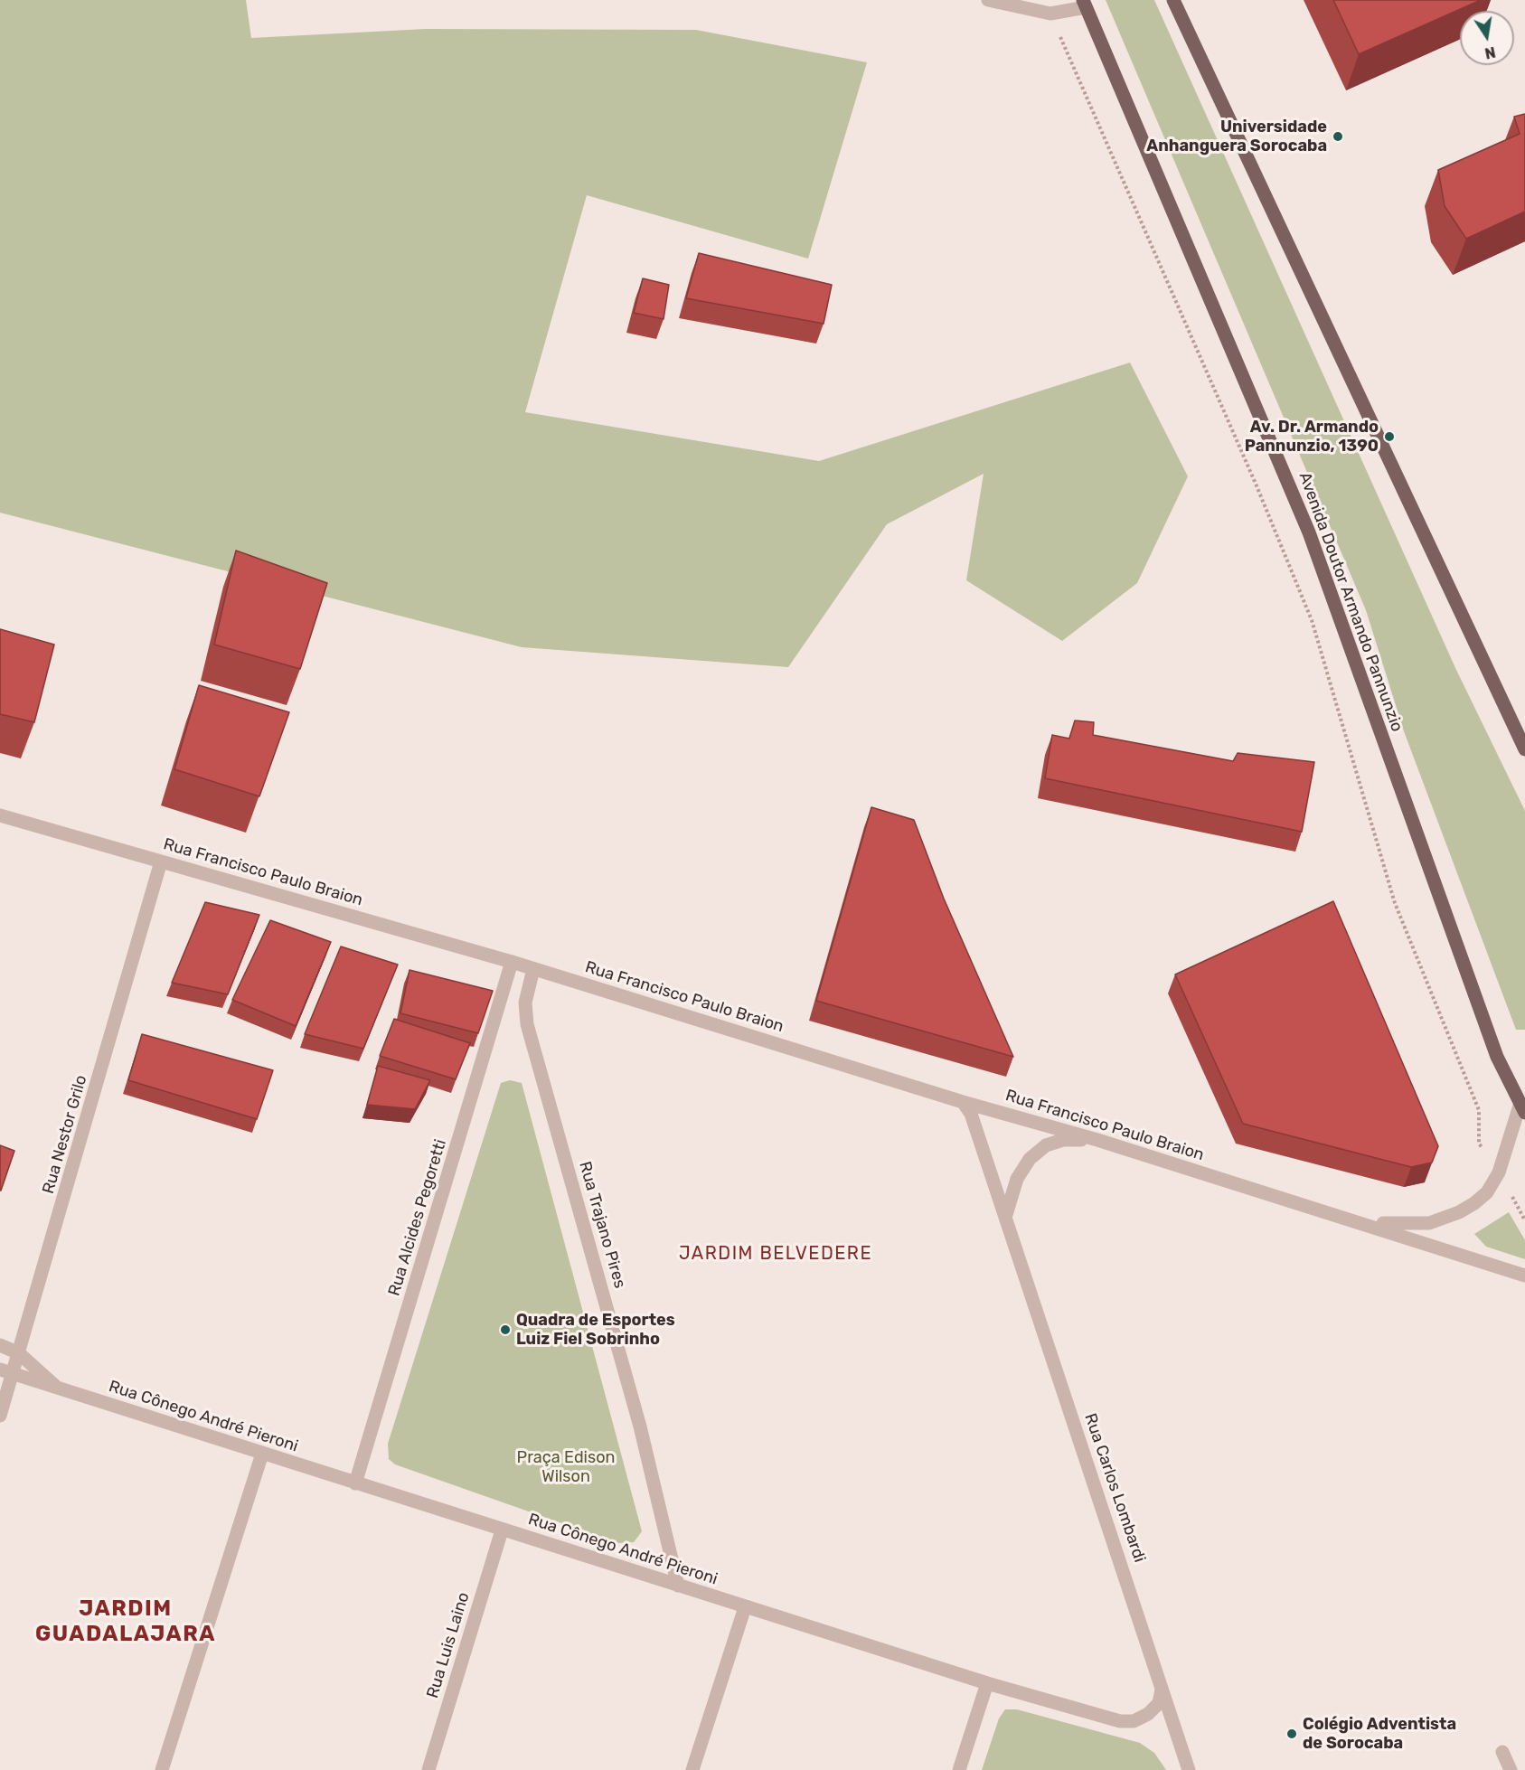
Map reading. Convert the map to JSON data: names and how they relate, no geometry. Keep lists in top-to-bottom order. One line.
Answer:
{"streets":{"main road":["Avenida Doutor Armando Pannunzio"],"street":["Rua Francisco Paulo Braion","Rua Nestor Grilo","Rua Alcides Pegoretti","Rua Trajano Pires","Rua Cônego André Pieroni","Rua Carlos Lombardi","Rua Luis Laino"]},"crossings":[["Avenida Doutor Armando Pannunzio","Rua Francisco Paulo Braion"],["Rua Francisco Paulo Braion","Rua Nestor Grilo"],["Rua Francisco Paulo Braion","Rua Alcides Pegoretti"],["Rua Francisco Paulo Braion","Rua Trajano Pires"],["Rua Francisco Paulo Braion","Rua Carlos Lombardi"],["Rua Nestor Grilo","Rua Cônego André Pieroni"],["Rua Alcides Pegoretti","Rua Cônego André Pieroni"],["Rua Trajano Pires","Rua Cônego André Pieroni"],["Rua Cônego André Pieroni","Rua Carlos Lombardi"],["Rua Cônego André Pieroni","Rua Luis Laino"]],"districts":["JARDIM BELVEDERE","JARDIM GUADALAJARA"],"parks":["Praça Edison Wilson"],"places":["Universidade Anhanguera Sorocaba","Av. Dr. Armando Pannunzio, 1390","Quadra de Esportes Luiz Fiel Sobrinho","Colégio Adventista de Sorocaba"],"north":"bottom"}
